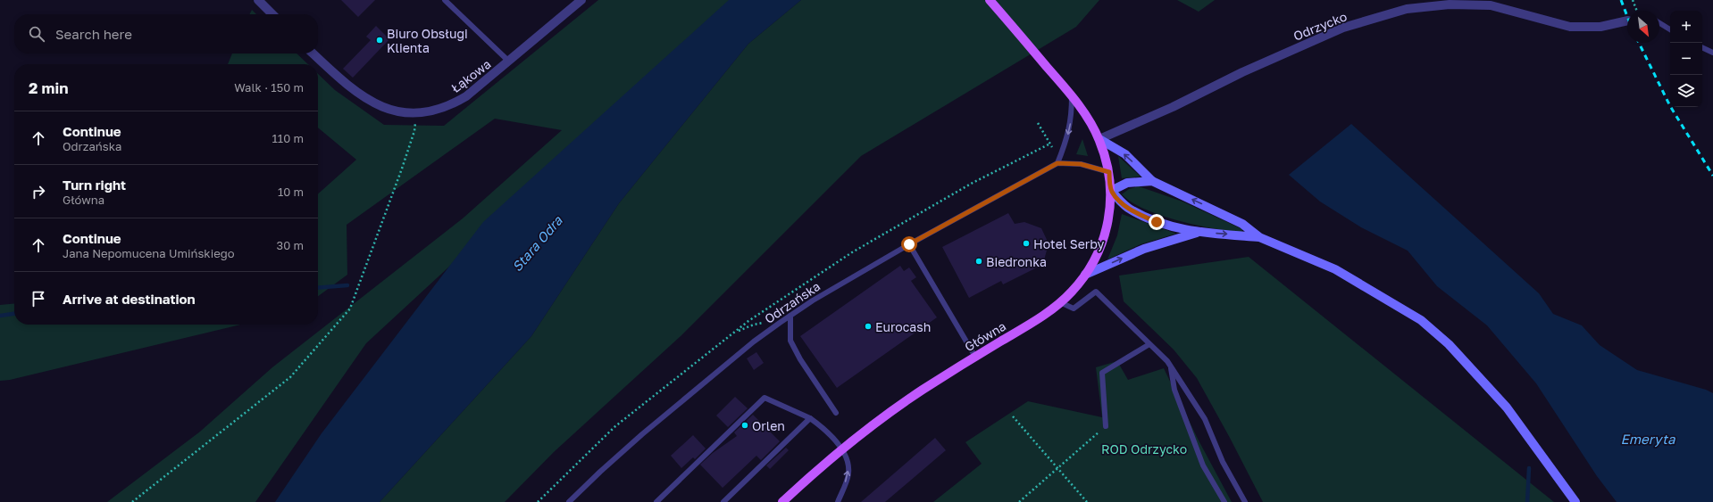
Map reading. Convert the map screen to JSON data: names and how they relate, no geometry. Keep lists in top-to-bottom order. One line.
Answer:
{"streets":{"main road":["Główna"],"street":["Odrzycko","Łąkowa"],"lane":["Odrzańska"]},"crossings":[["Odrzycko","Główna"]],"water":["Stara Odra","Emeryta"],"parks":["ROD Odrzycko"],"places":["Biuro Obsługi Klienta","Hotel Serby","Biedronka","Eurocash","Orlen"],"north":"bottom right","page":{"map_buttons":["+","−"],"search":"Search here","heading":["2 min","Walk · 150 m"],"list":[["Continue","Odrzańska","110 m"],["Turn right","Główna","10 m"],["Continue","Jana Nepomucena Umińskiego","30 m"],"Arrive at destination"]}}
